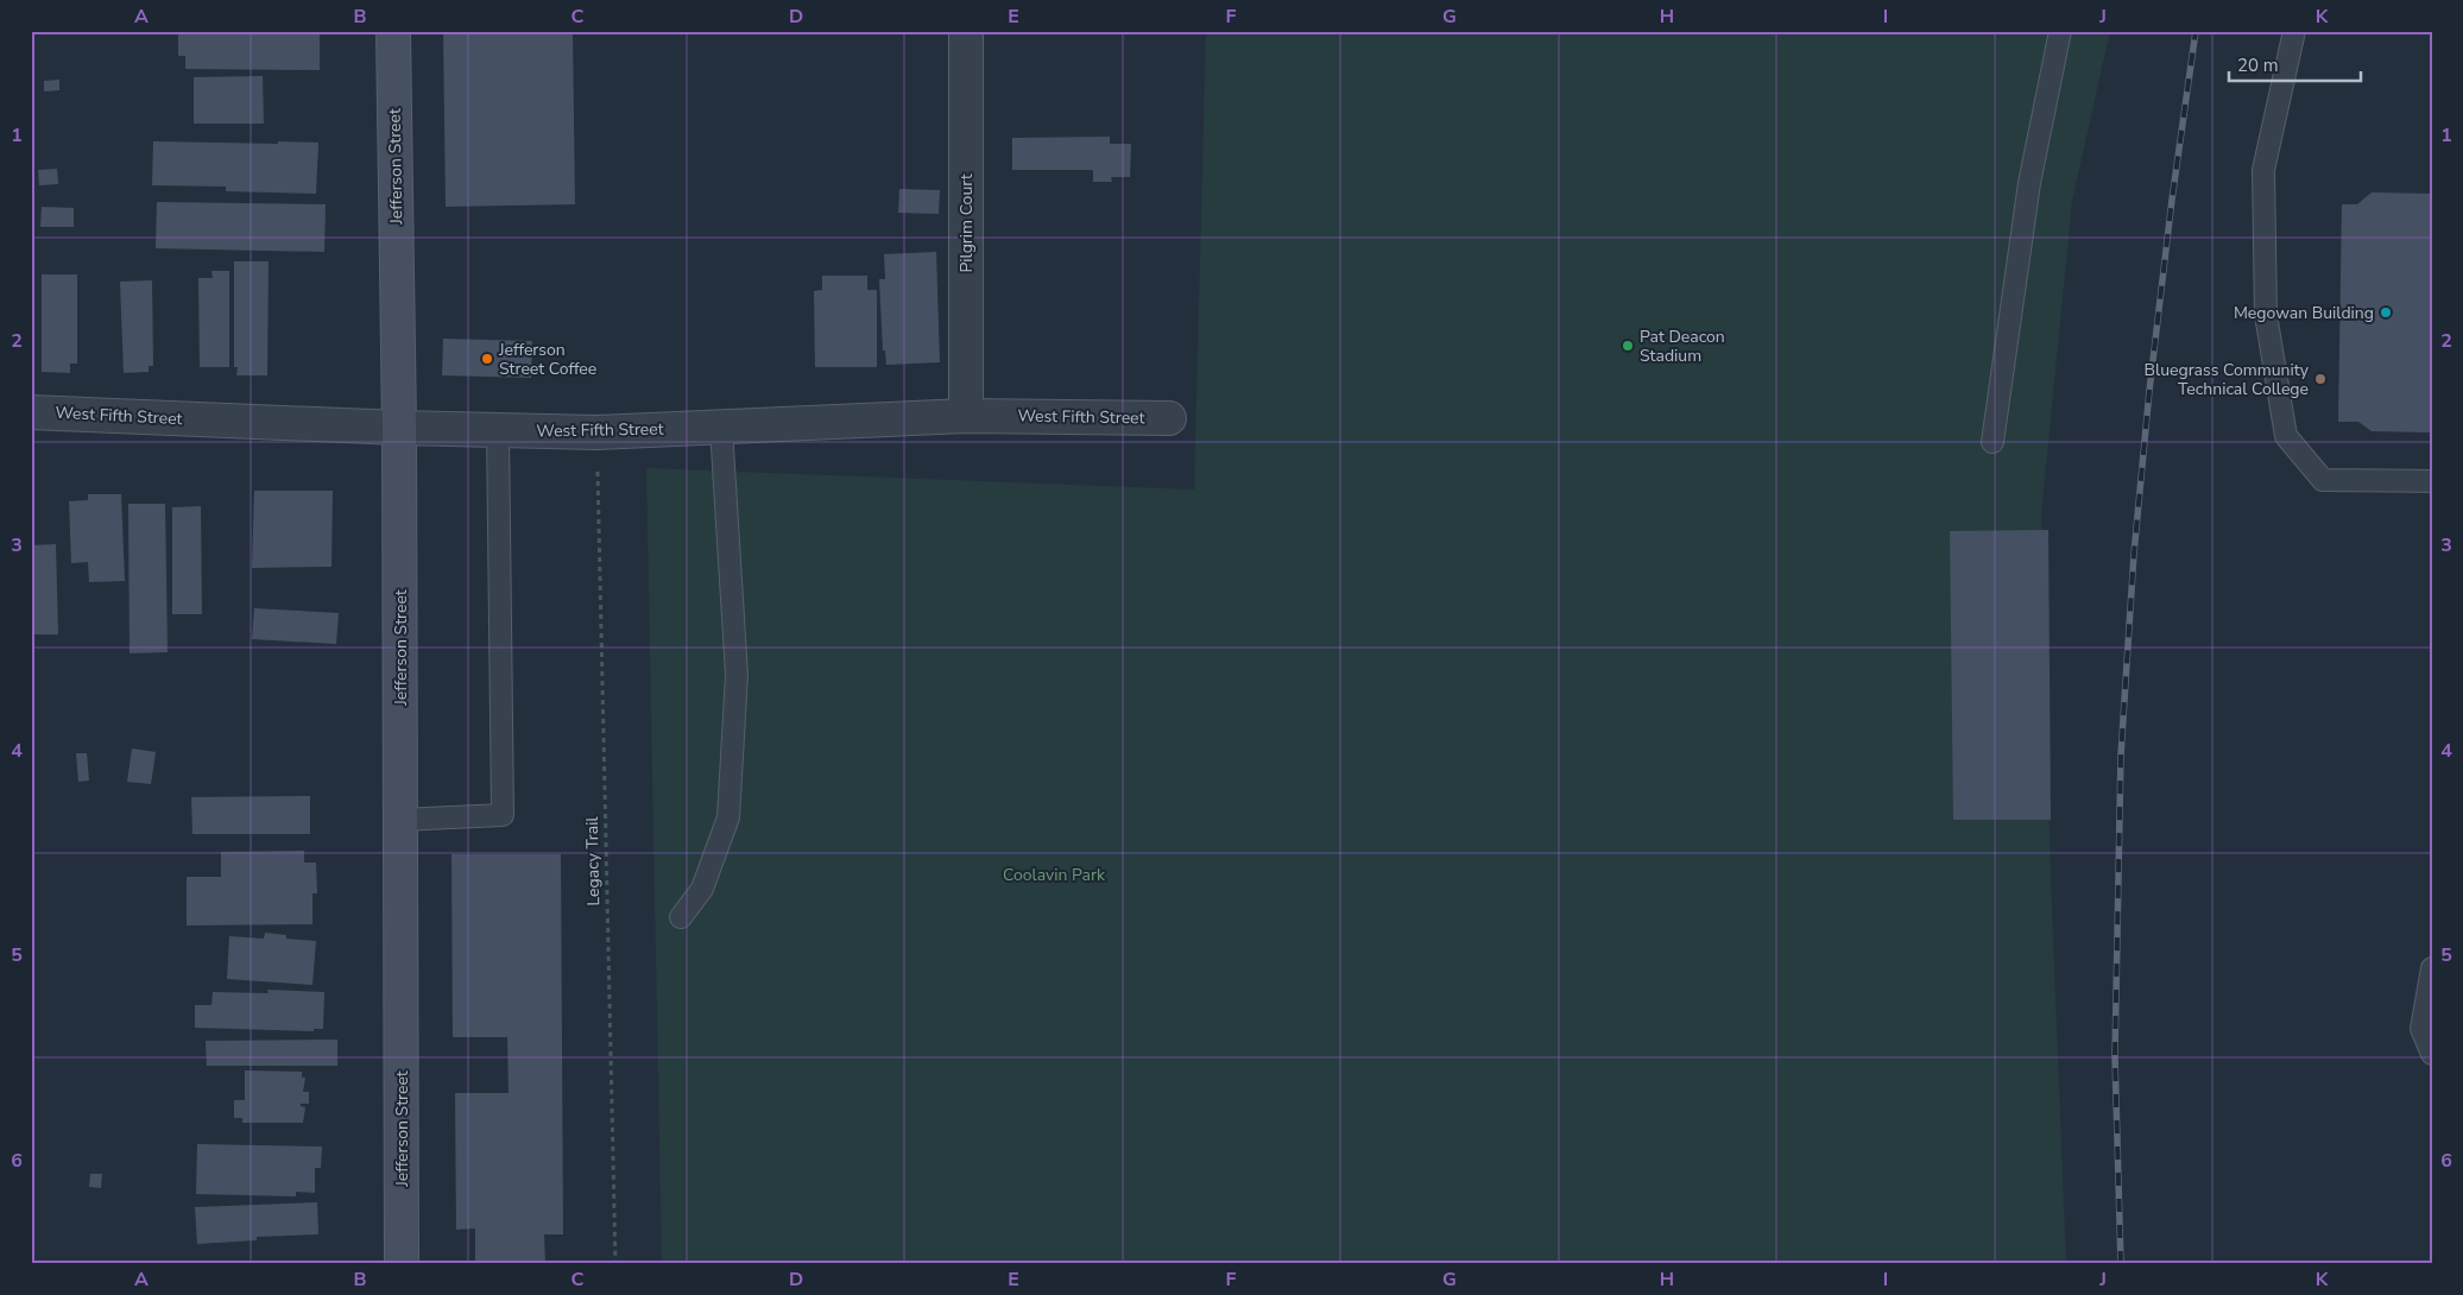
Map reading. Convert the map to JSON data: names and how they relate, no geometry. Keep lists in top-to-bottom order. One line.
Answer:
{"streets":{"street":["Jefferson Street","Pilgrim Court","West Fifth Street"],"path":["Legacy Trail"]},"crossings":[["Jefferson Street","West Fifth Street"],["Pilgrim Court","West Fifth Street"]],"parks":["Coolavin Park"],"places":["Megowan Building","Pat Deacon Stadium","Jefferson Street Coffee","Bluegrass Community Technical College"],"scale_bar":"20 m","grid":{"columns":["A","B","C","D","E","F","G","H","I","J","K"],"rows":["1","2","3","4","5","6"]}}
